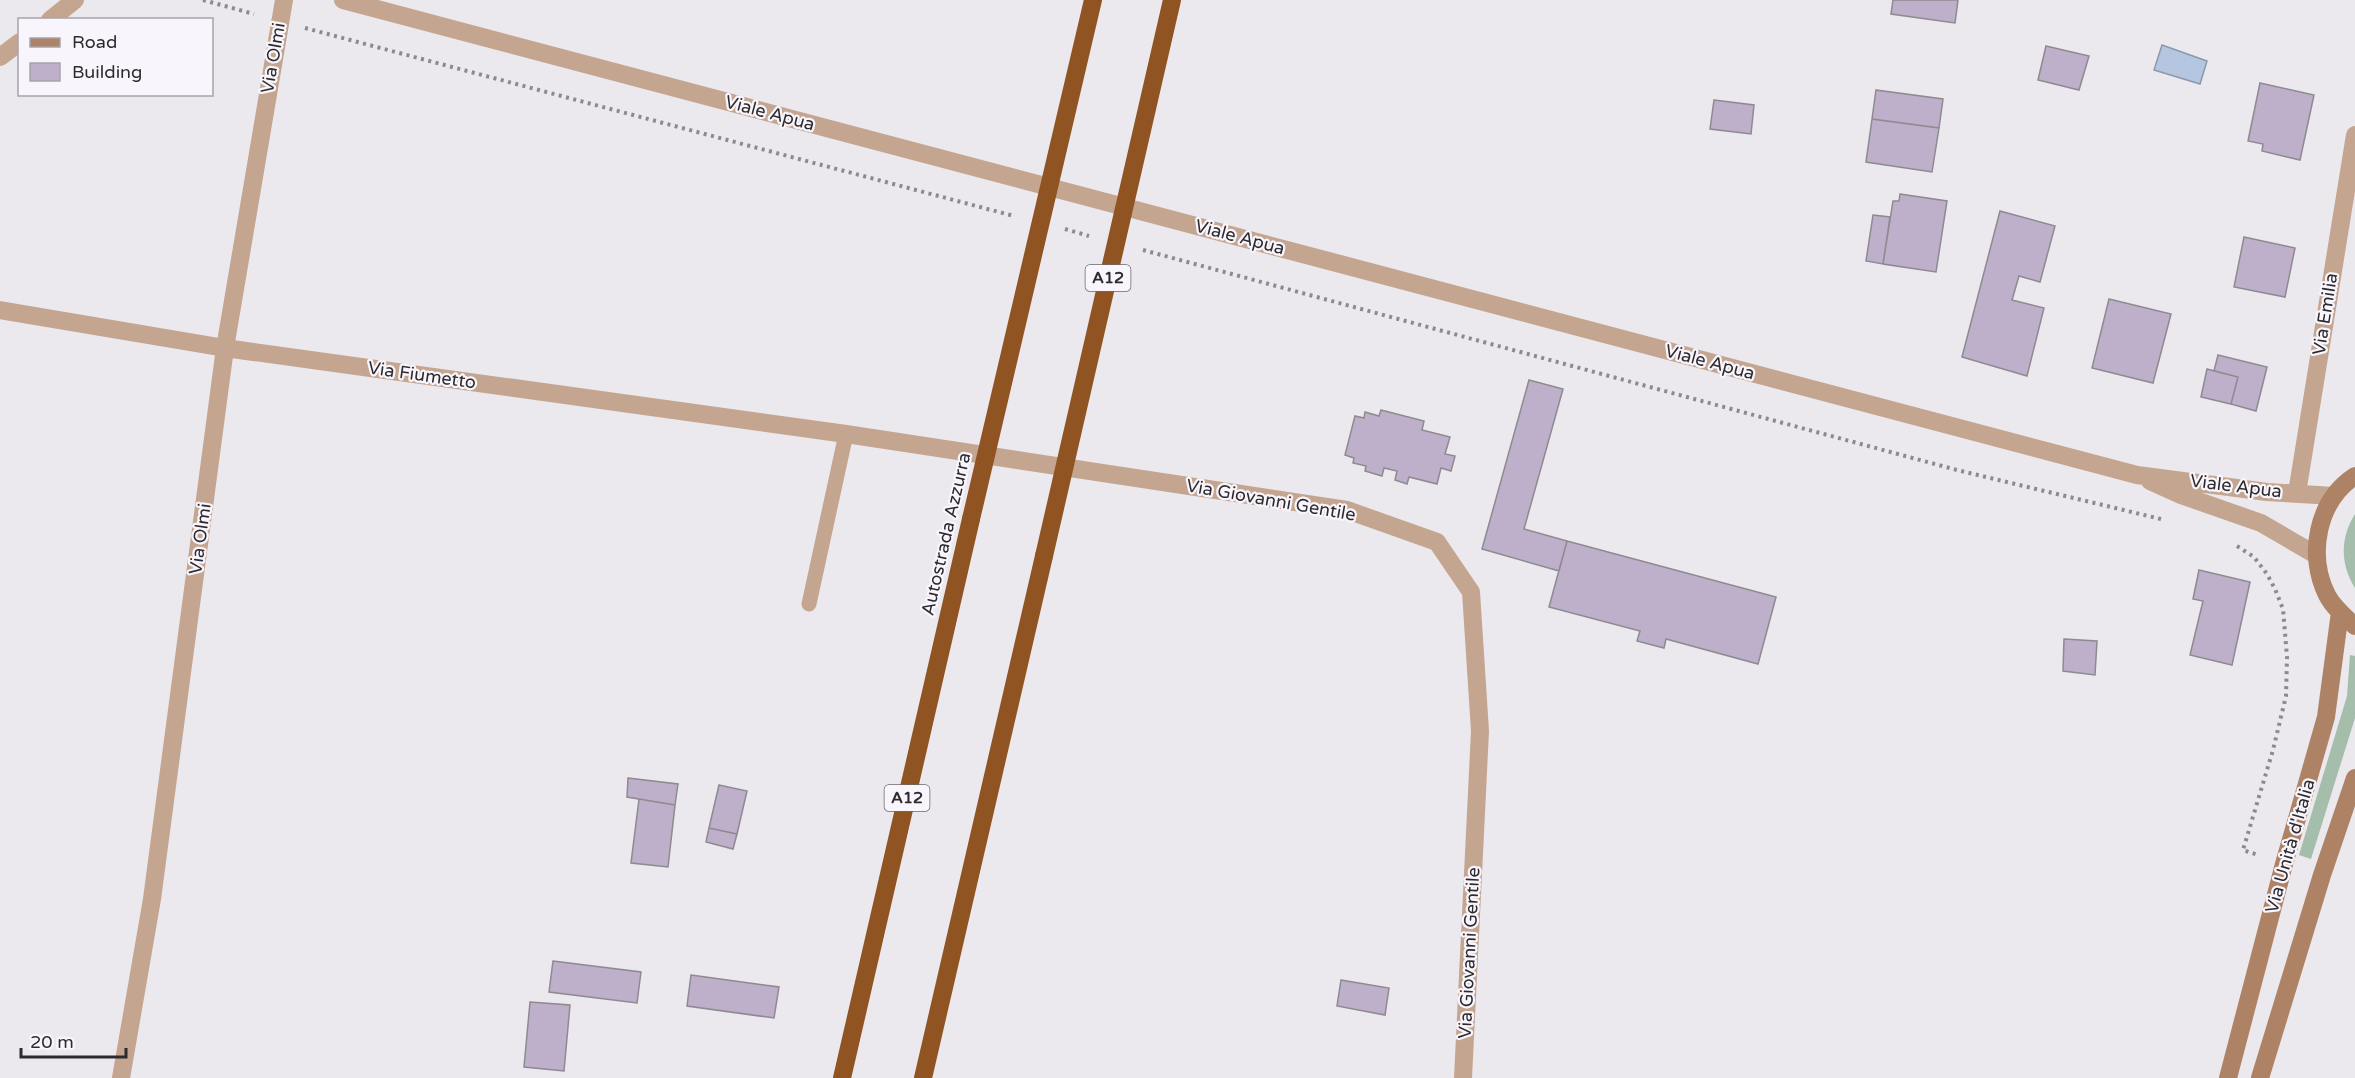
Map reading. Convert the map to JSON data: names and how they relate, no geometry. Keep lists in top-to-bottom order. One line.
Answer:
{"streets":{"highway":["A12","Autostrada Azzurra"],"main road":["Via Unità d'Italia"],"street":["Via Olmi","Viale Apua","Via Emilia","Via Fiumetto","Via Giovanni Gentile"]},"crossings":[["Via Olmi","Via Fiumetto"],["Viale Apua","Via Emilia"],["Via Fiumetto","Via Giovanni Gentile"]],"legend":["Road","Building"],"scale_bar":"20 m"}
